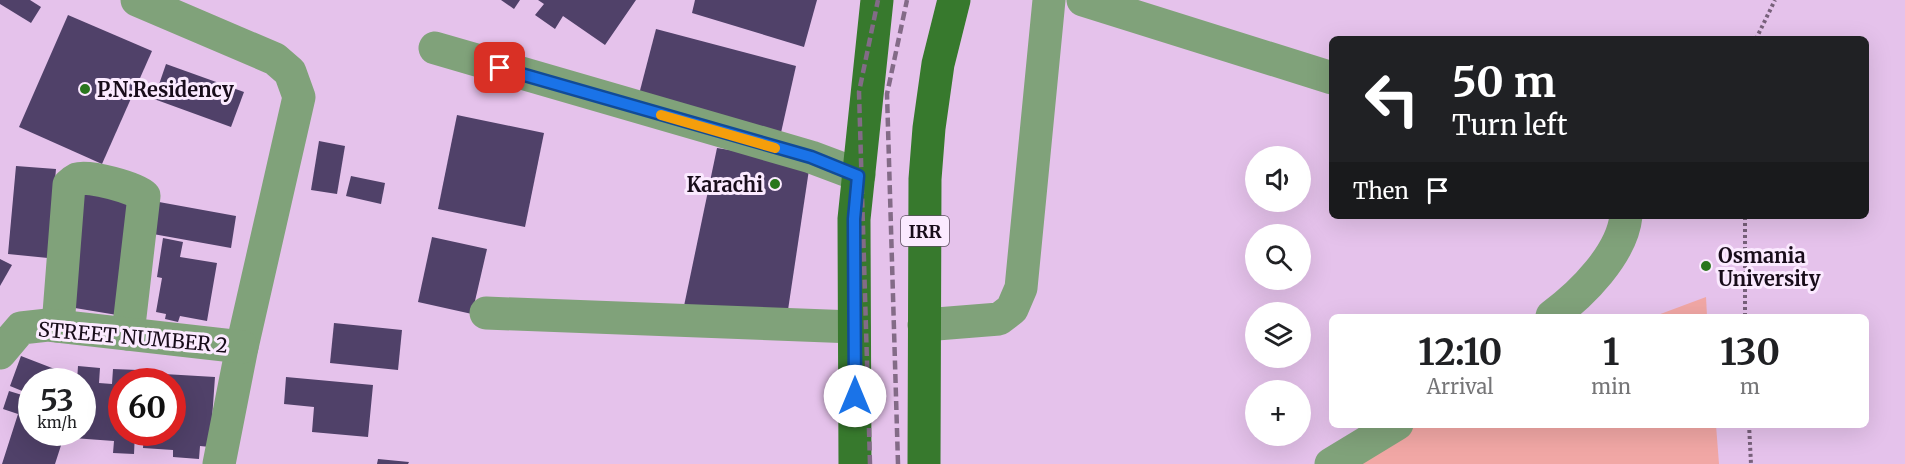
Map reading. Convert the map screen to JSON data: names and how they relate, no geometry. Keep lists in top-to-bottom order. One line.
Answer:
{"streets":{"main road":["IRR"],"street":["STREET NUMBER 2"]},"places":["P.N.Residency","Karachi","Osmania University"],"page":{"turn":["50 m","Turn left"],"map_buttons":"+","then":"Then","eta":["12:10","Arrival","1","min","130","m"],"speed":"53 km/h","limit":"60"}}
